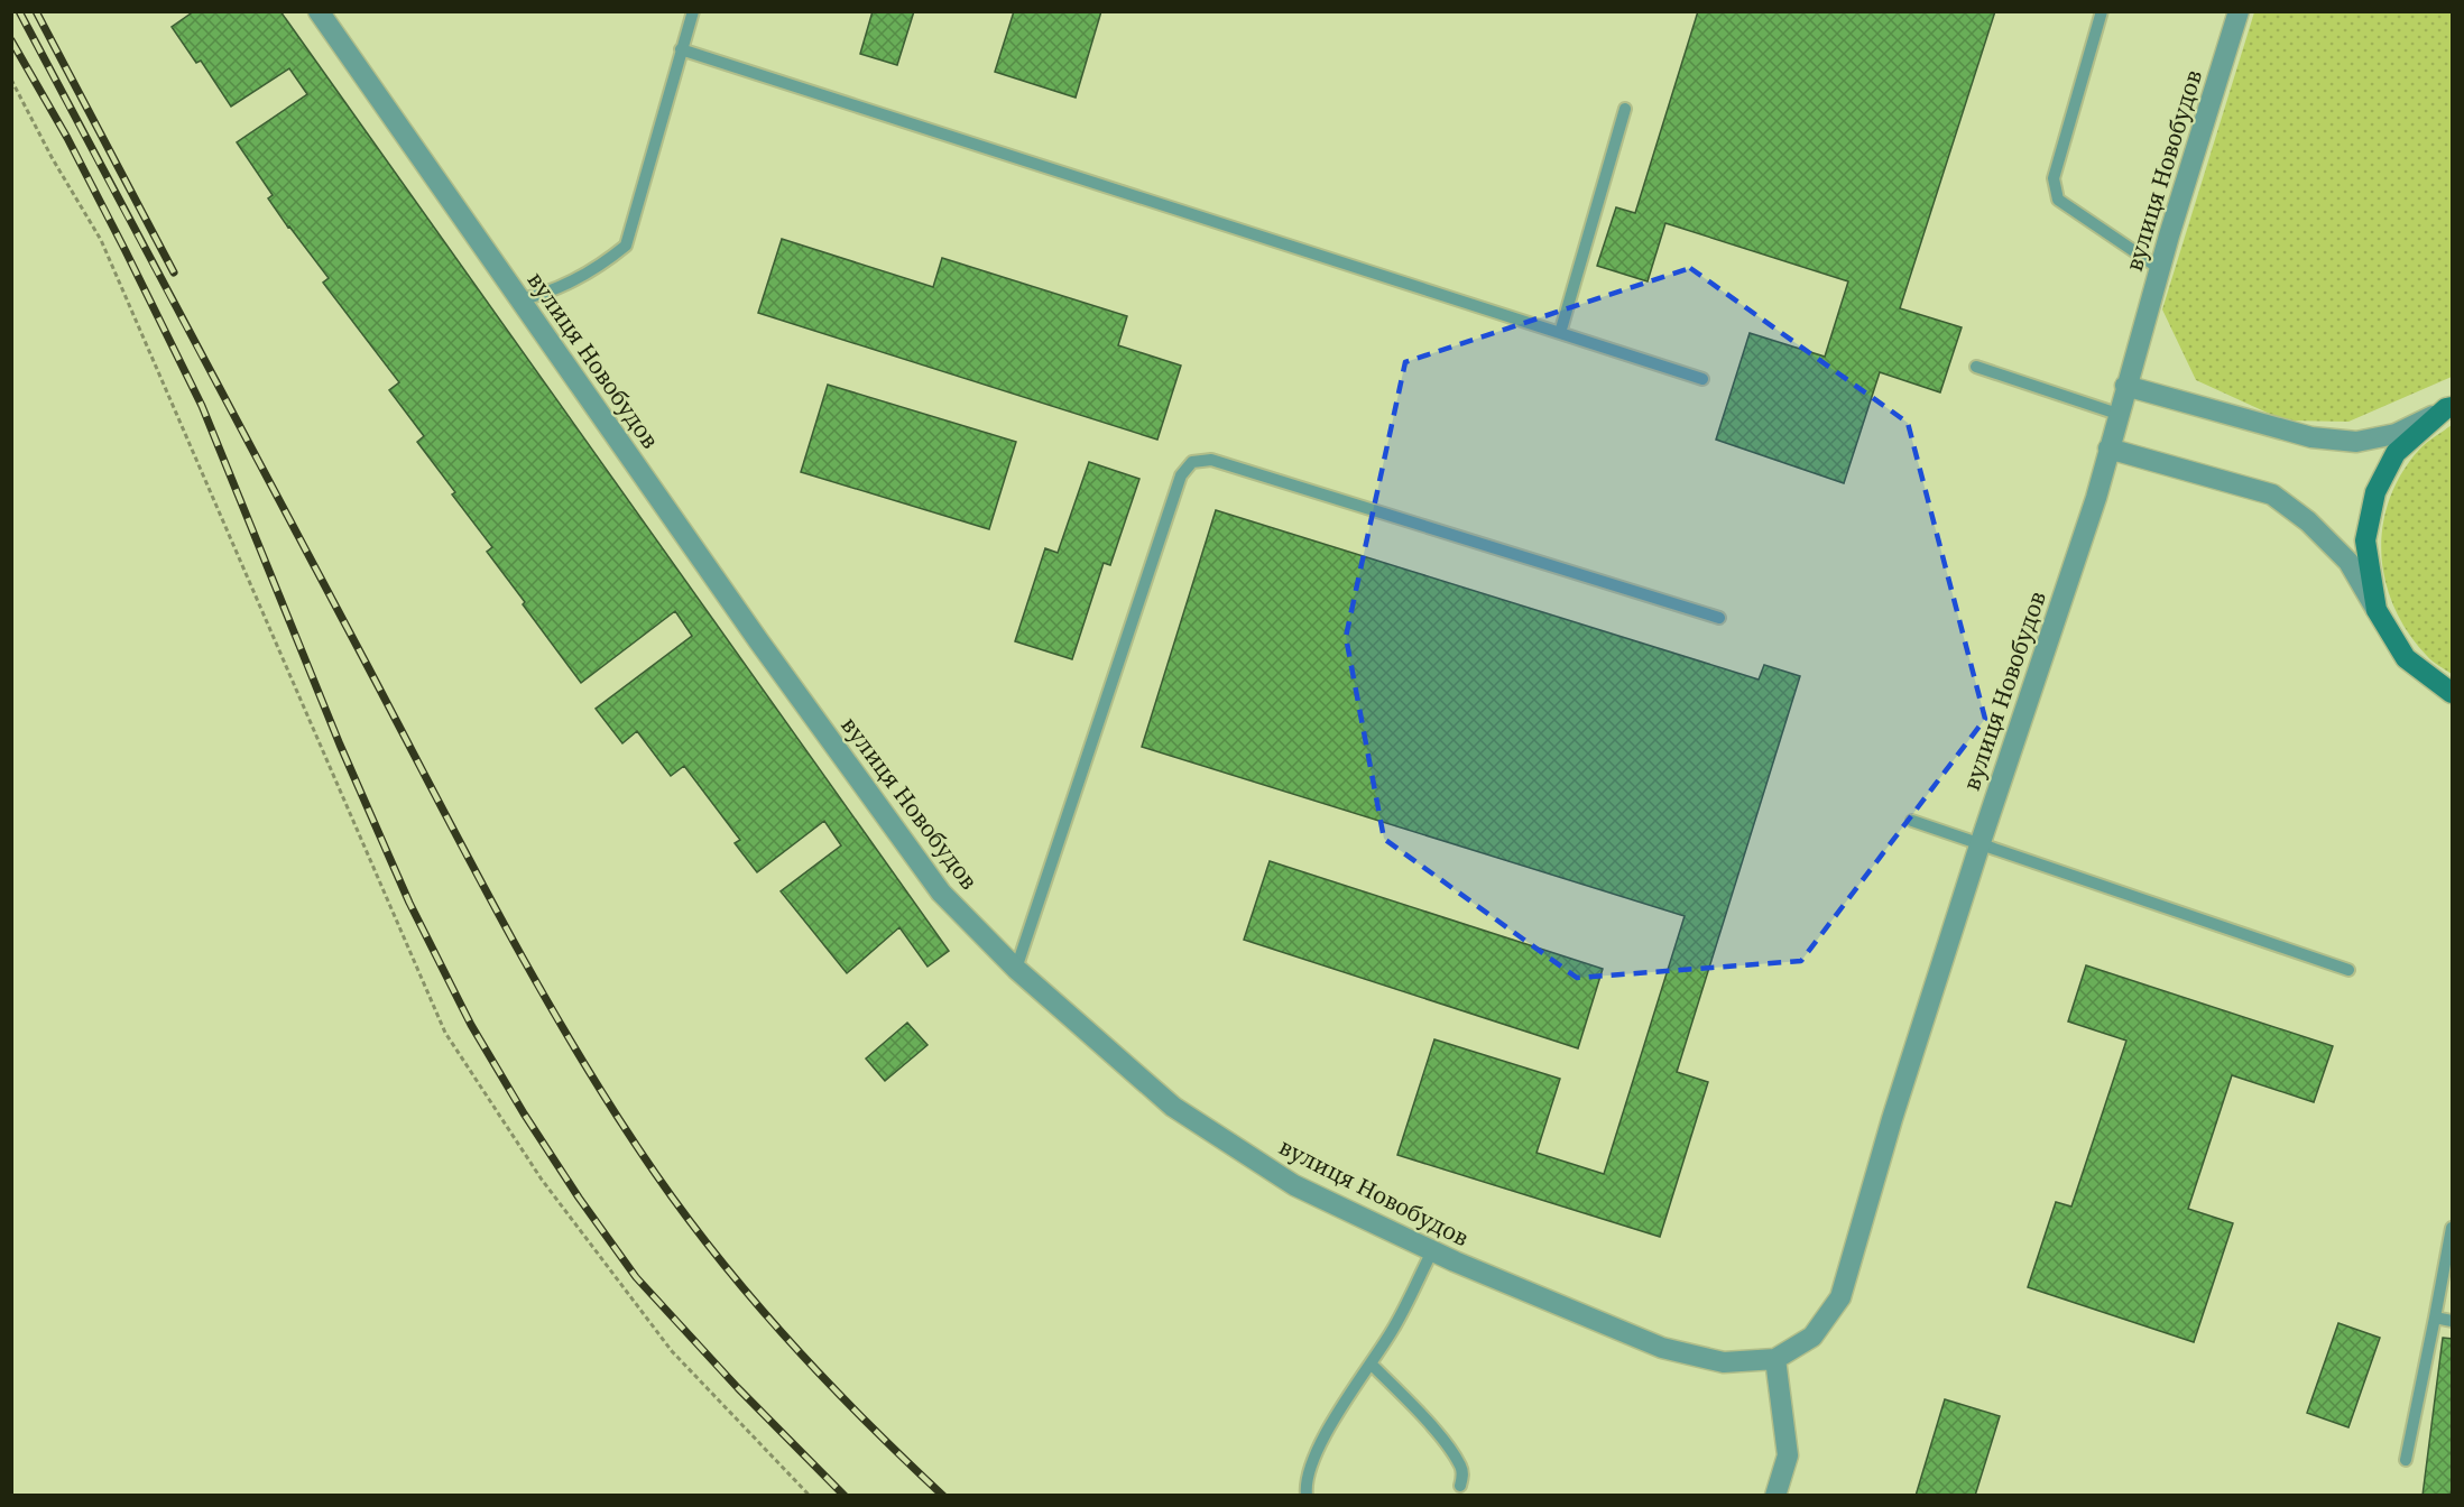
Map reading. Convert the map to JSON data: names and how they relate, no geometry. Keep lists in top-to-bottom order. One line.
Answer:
{"streets":{"street":["вулиця Новобудов"]}}
